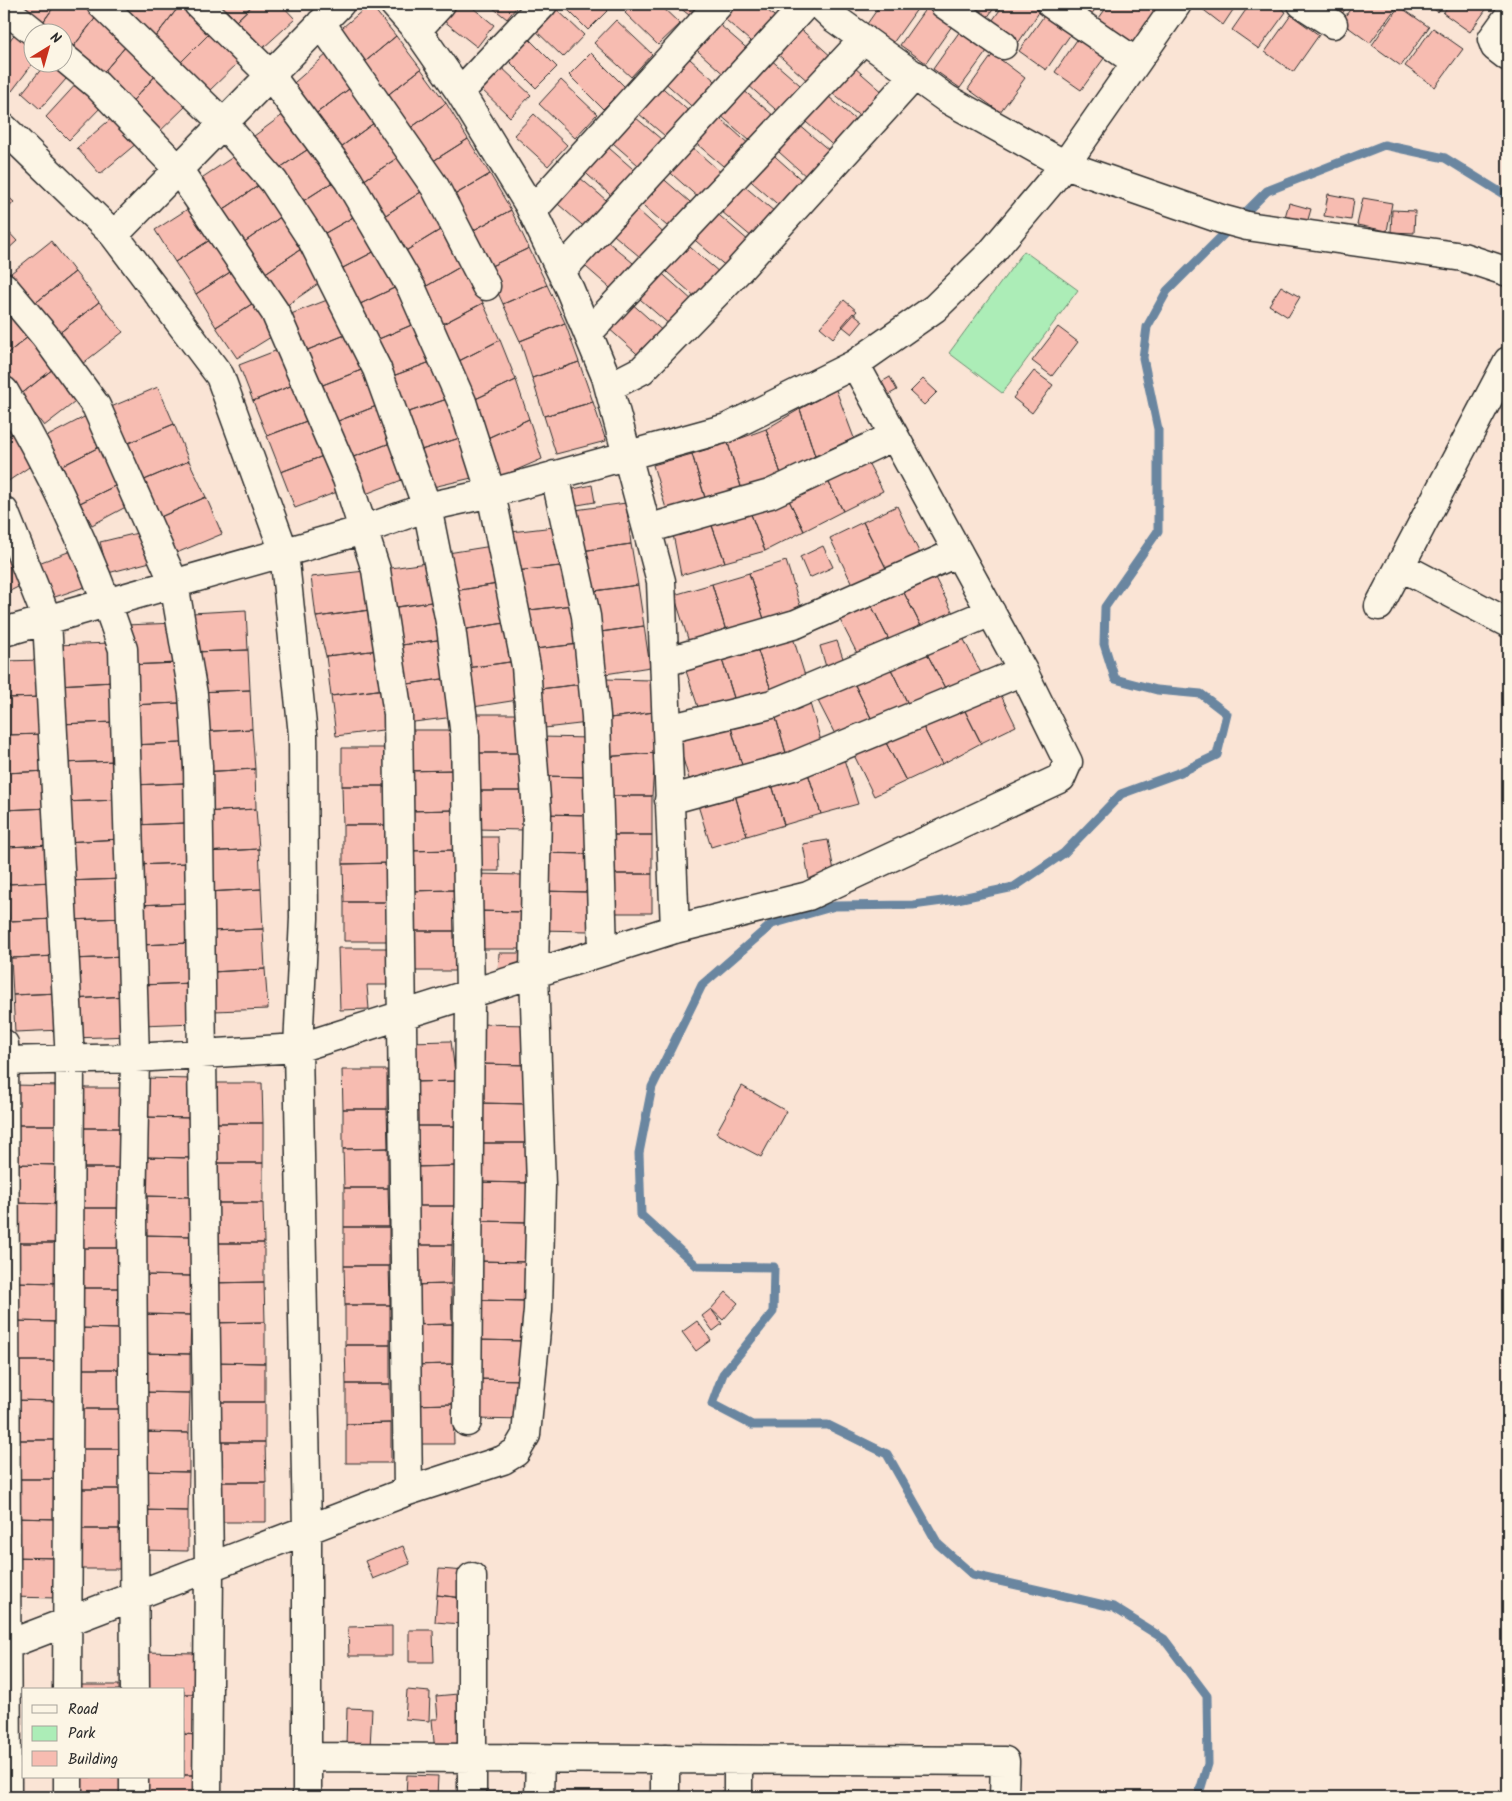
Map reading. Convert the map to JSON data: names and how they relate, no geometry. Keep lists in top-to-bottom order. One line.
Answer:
{"legend":["Road","Park","Building"],"north":"top right"}
